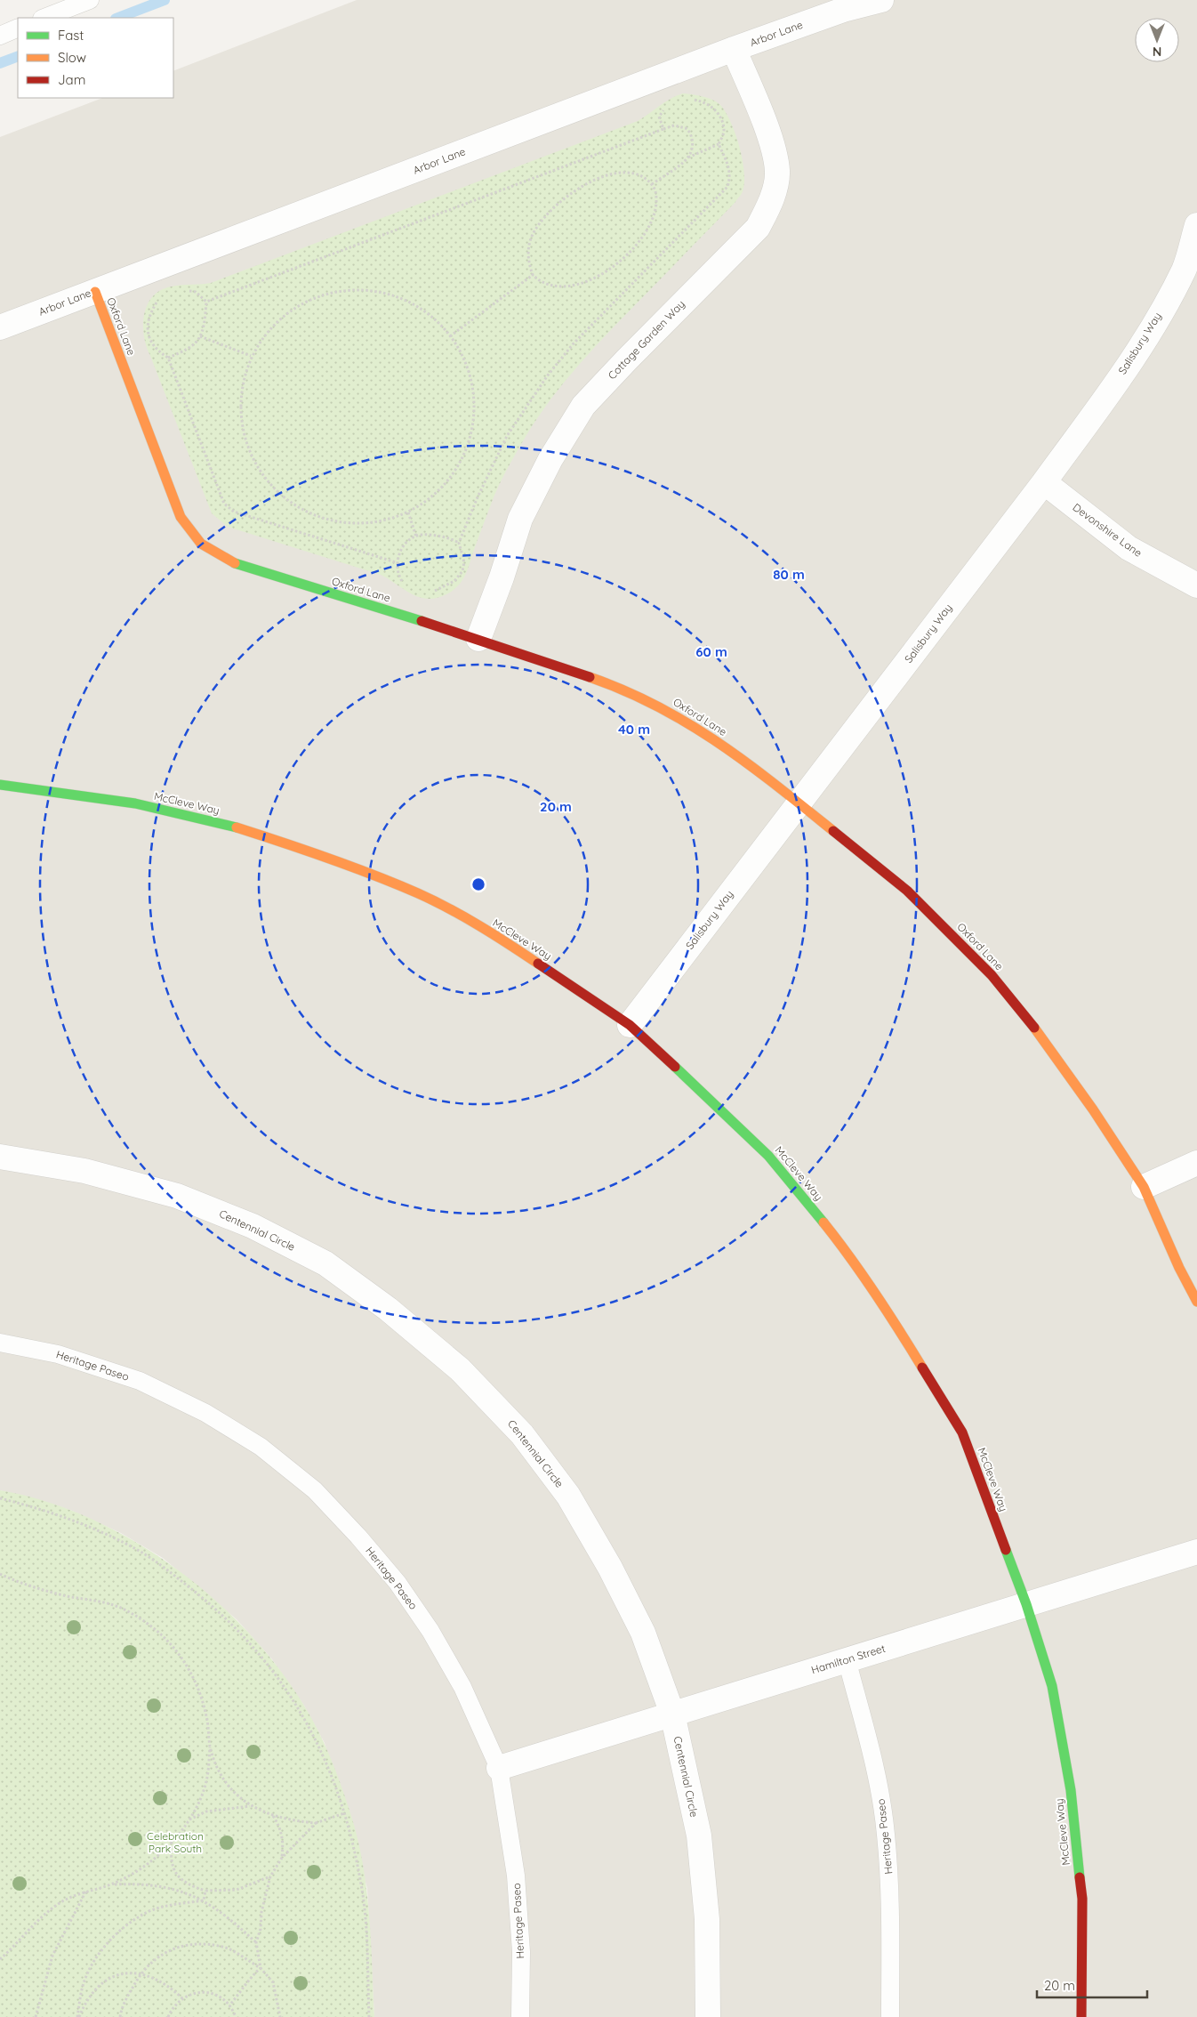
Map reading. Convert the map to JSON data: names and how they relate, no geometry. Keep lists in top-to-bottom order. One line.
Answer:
{"streets":{"street":["Arbor Lane","Oxford Lane","Cottage Garden Way","Salisbury Way","Devonshire Lane","McCleve Way","Centennial Circle","Hamilton Street"],"lane":["Heritage Paseo"]},"crossings":[["Arbor Lane","Oxford Lane"],["Arbor Lane","Cottage Garden Way"],["Oxford Lane","Cottage Garden Way"],["Oxford Lane","Salisbury Way"],["Salisbury Way","Devonshire Lane"],["Salisbury Way","McCleve Way"],["McCleve Way","Hamilton Street"],["Centennial Circle","Hamilton Street"],["Heritage Paseo","Hamilton Street"]],"parks":["Celebration Park South"],"legend":["Fast","Slow","Jam"],"scale_bar":"20 m","north":"bottom","rings":["80 m","60 m","40 m","20 m"]}
